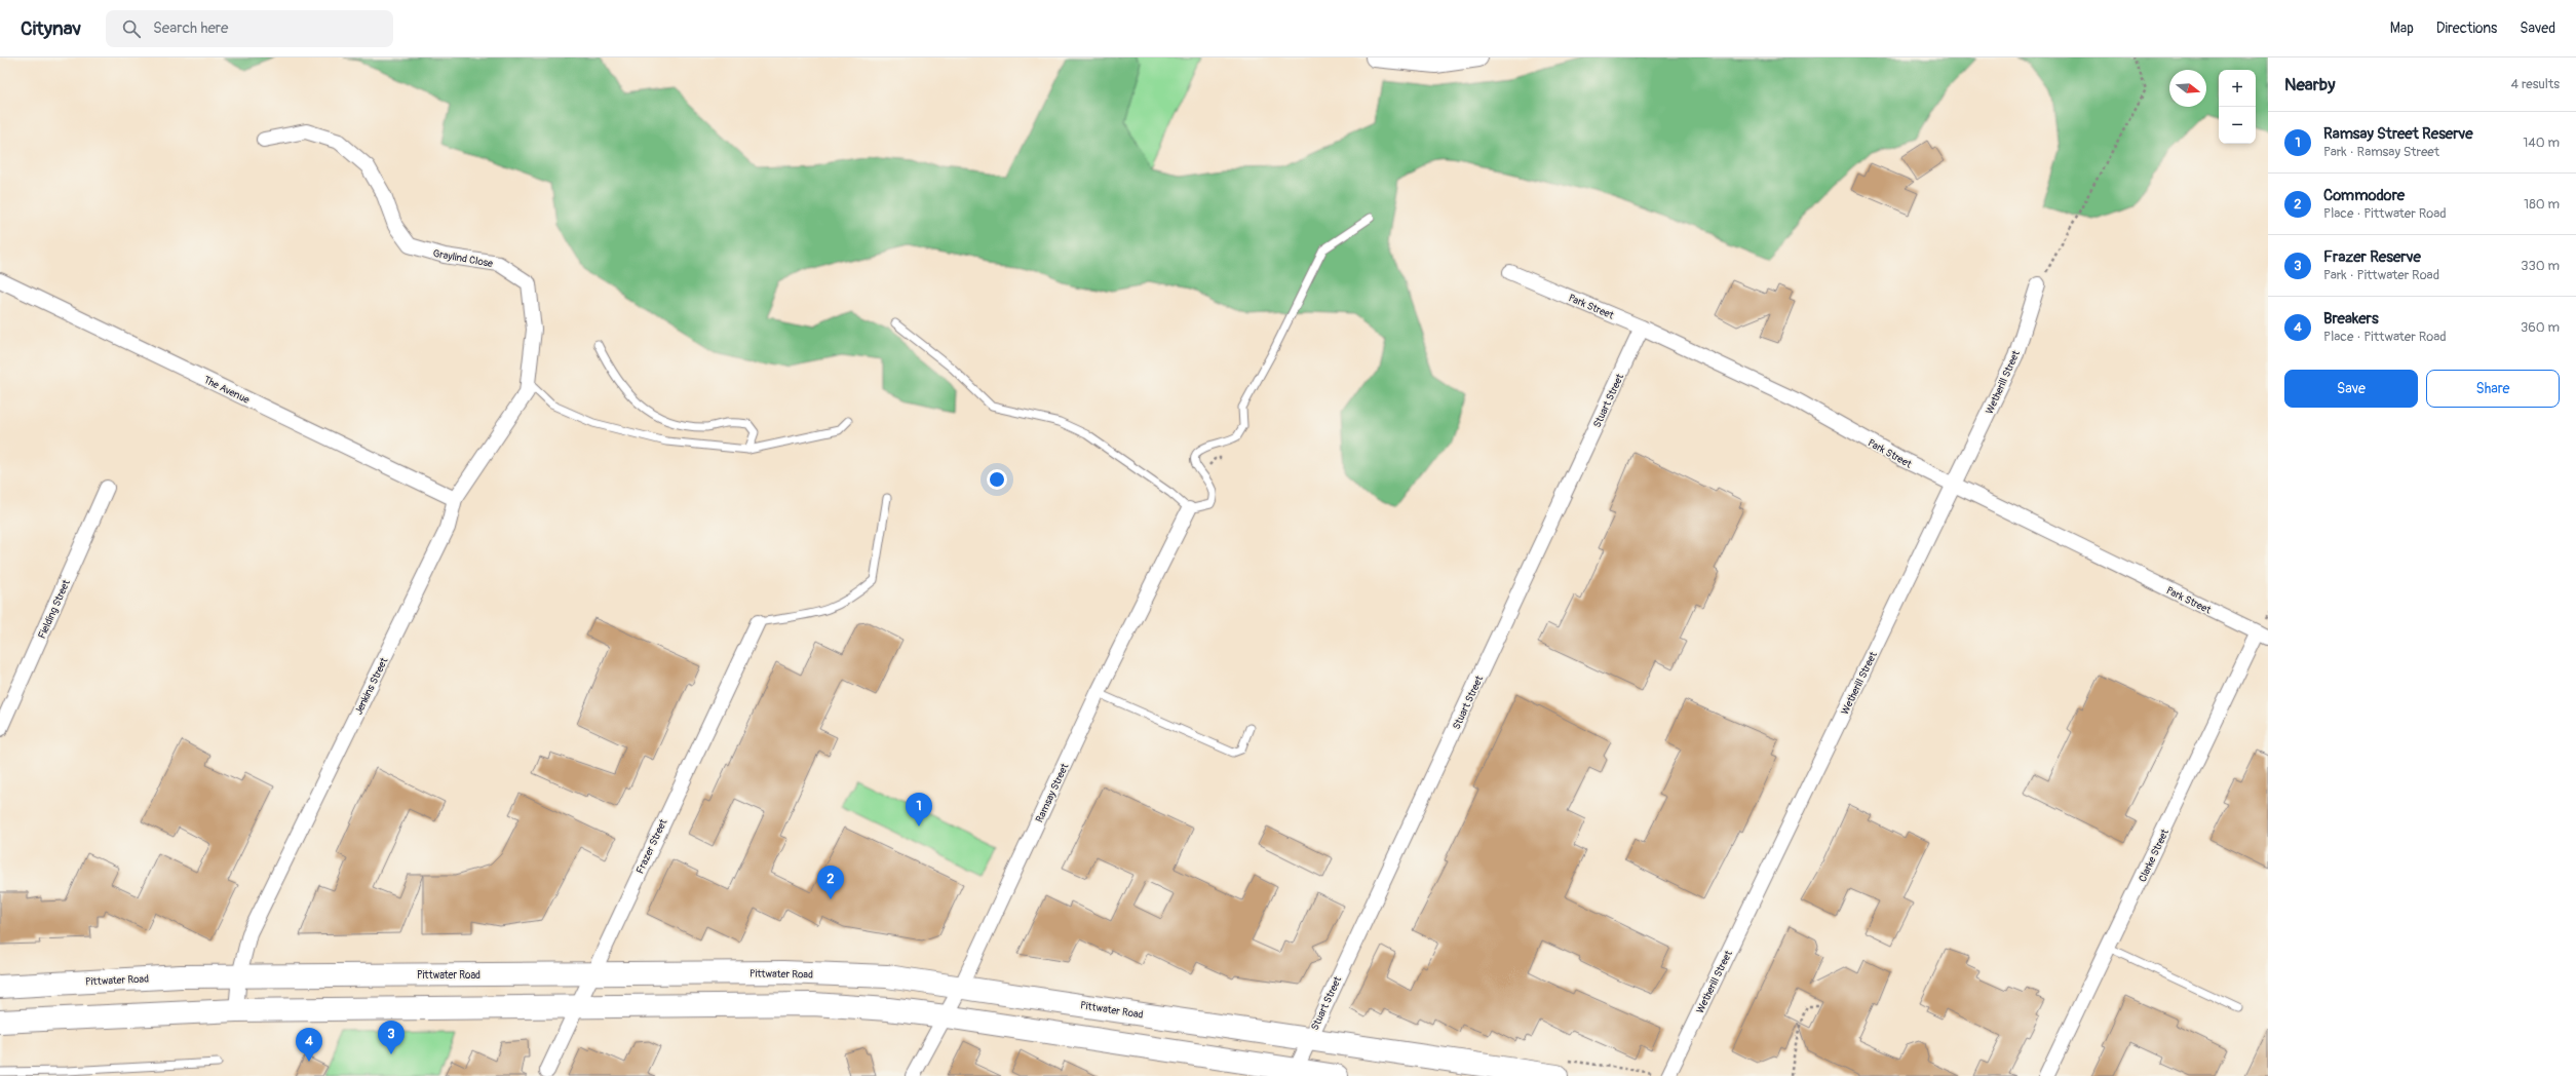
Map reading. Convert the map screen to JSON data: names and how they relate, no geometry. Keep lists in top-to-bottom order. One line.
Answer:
{"streets":{"highway":["Pittwater Road"],"street":["Graylind Close","Park Street","Wetherill Street","The Avenue","Stuart Street","Fielding Street","Jenkins Street","Ramsay Street","Frazer Street","Clarke Street"]},"crossings":[["Graylind Close","Jenkins Street"],["Park Street","Wetherill Street"],["Park Street","Stuart Street"],["Park Street","Clarke Street"],["The Avenue","Jenkins Street"],["Stuart Street","Pittwater Road"],["Jenkins Street","Pittwater Road"],["Ramsay Street","Pittwater Road"],["Frazer Street","Pittwater Road"]],"north":"right","page":{"header":"Citynav","search":"Search here","nav":["Map","Directions","Saved"],"heading":["Nearby","4 results"],"map_buttons":["+","−"],"list":[{"mark":"1","name":"Ramsay Street Reserve","note":"Park · Ramsay Street","value":"140 m"},{"mark":"2","name":"Commodore","note":"Place · Pittwater Road","value":"180 m"},{"mark":"3","name":"Frazer Reserve","note":"Park · Pittwater Road","value":"330 m"},{"mark":"4","name":"Breakers","note":"Place · Pittwater Road","value":"360 m"}],"buttons":["Save","Share"],"pins":["1","2","3","4"]}}
